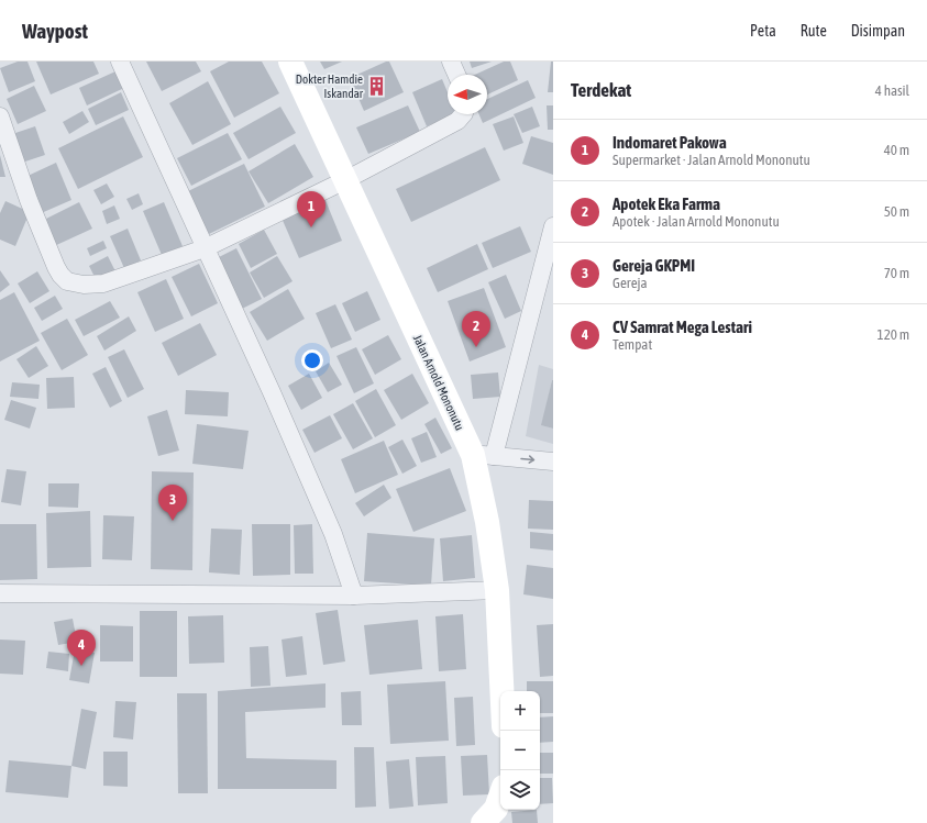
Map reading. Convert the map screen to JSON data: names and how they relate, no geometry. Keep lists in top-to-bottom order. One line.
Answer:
{"streets":{"street":["Jalan Arnold Mononutu"]},"places":{"building":["Dokter Hamdie Iskandar"]},"north":"left","page":{"header":"Waypost","nav":["Peta","Rute","Disimpan"],"heading":["Terdekat","4 hasil"],"list":[{"mark":"1","name":"Indomaret Pakowa","note":"Supermarket · Jalan Arnold Mononutu","value":"40 m"},{"mark":"2","name":"Apotek Eka Farma","note":"Apotek · Jalan Arnold Mononutu","value":"50 m"},{"mark":"3","name":"Gereja GKPMI","note":"Gereja","value":"70 m"},{"mark":"4","name":"CV Samrat Mega Lestari","note":"Tempat","value":"120 m"}],"pins":["1","2","3","4"],"map_buttons":["+","−"]}}
